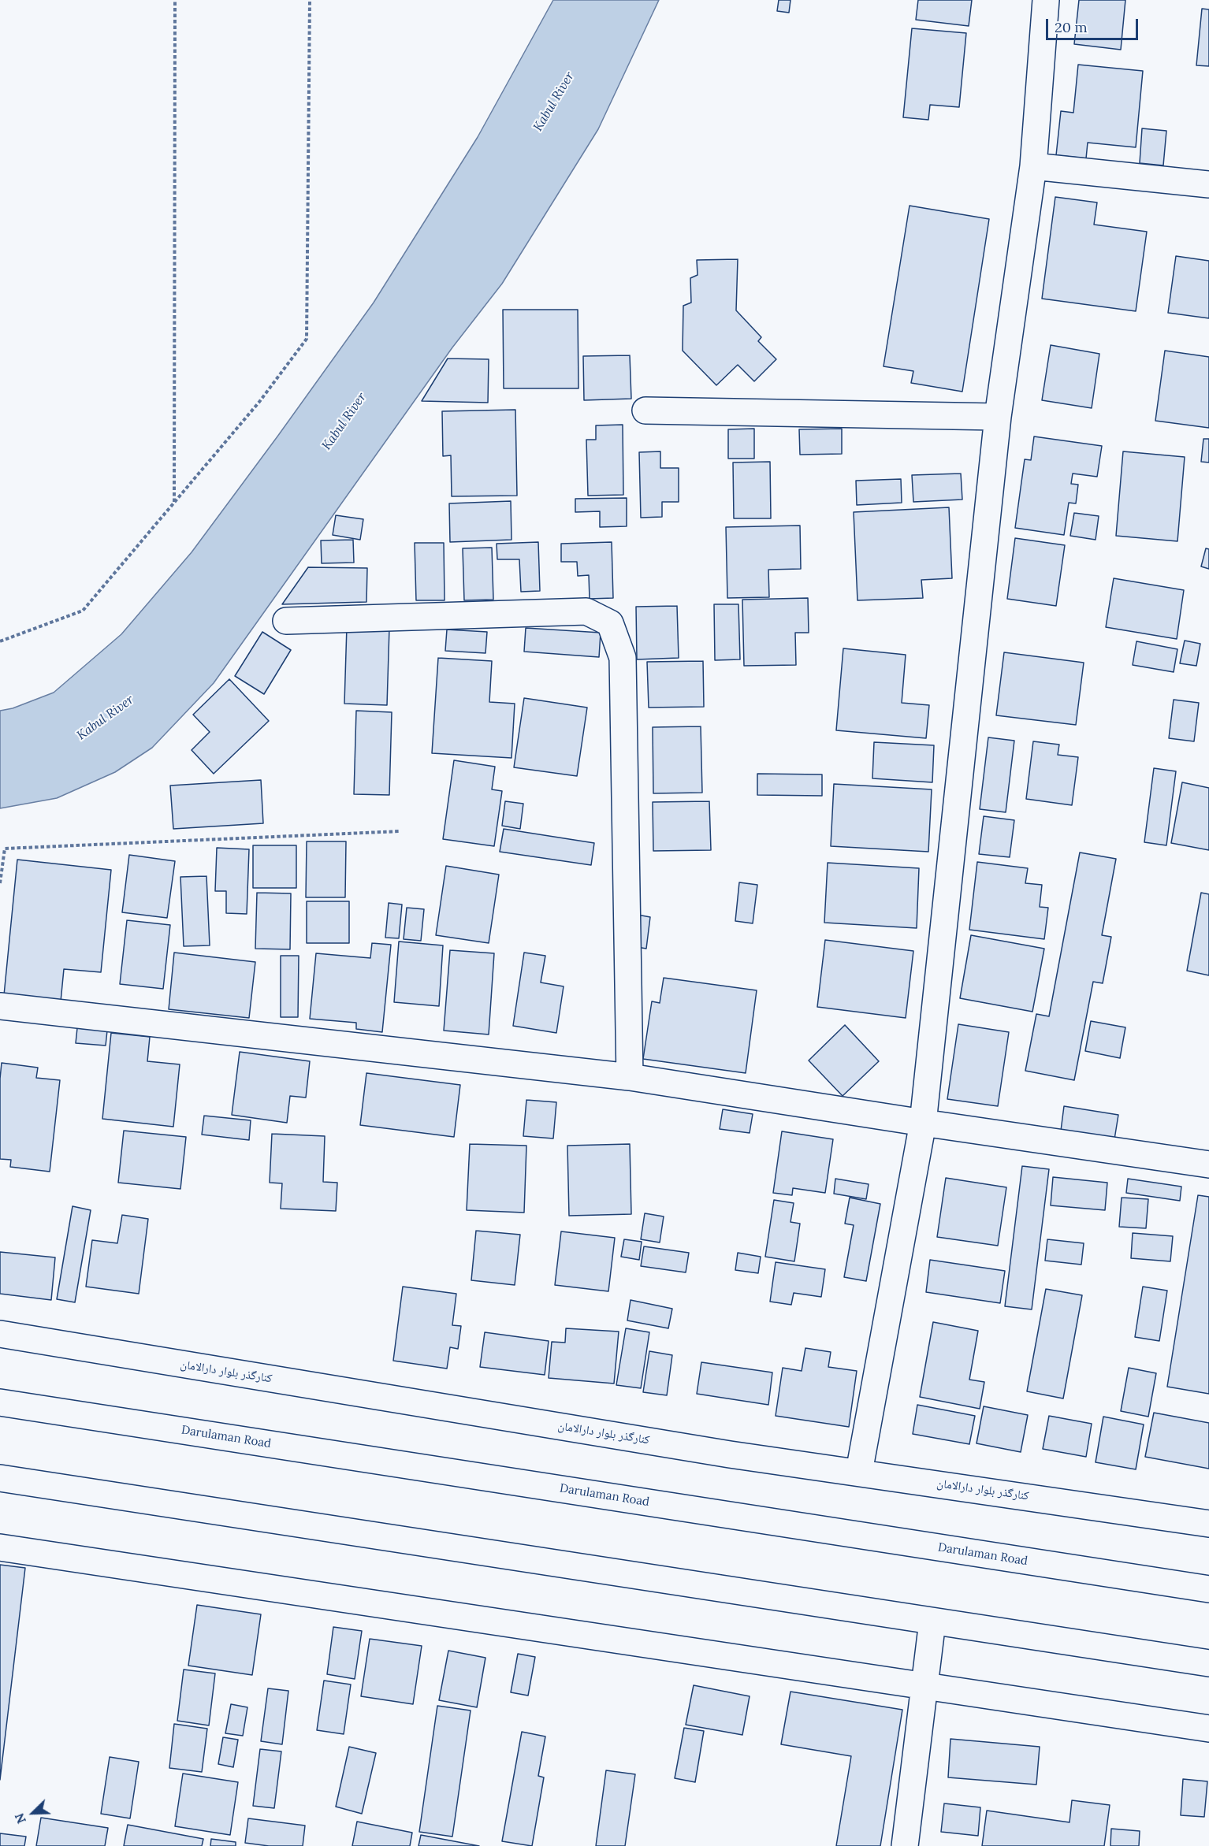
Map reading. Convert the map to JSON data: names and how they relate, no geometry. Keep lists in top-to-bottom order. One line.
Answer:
{"streets":{"street":["کنارگذر بلوار دارالامان","Darulaman Road"]},"water":["Kabul River"],"scale_bar":"20 m","north":"bottom left"}
